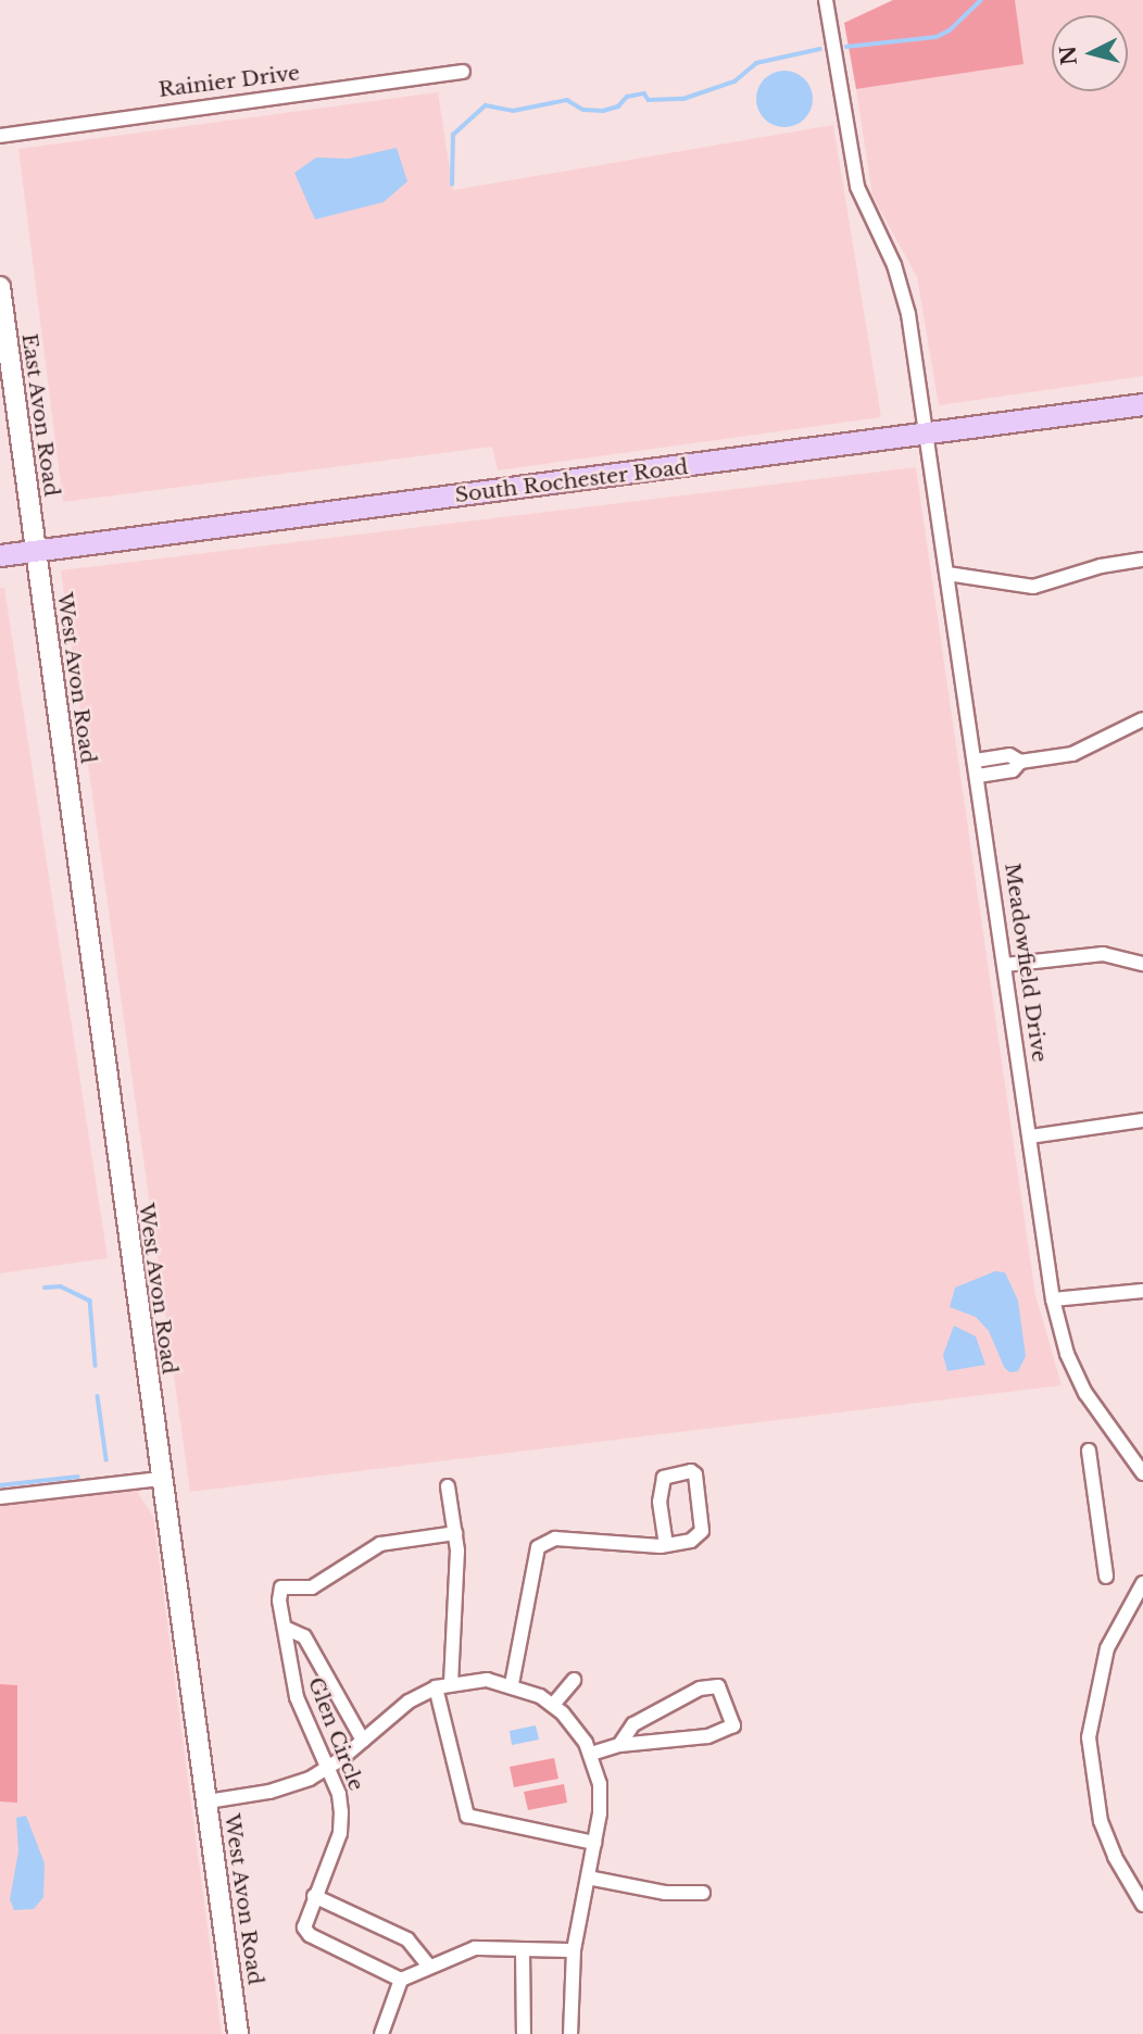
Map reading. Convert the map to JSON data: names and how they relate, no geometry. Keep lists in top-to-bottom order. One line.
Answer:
{"streets":{"main road":["East Avon Road","South Rochester Road","West Avon Road"],"street":["Rainier Drive","Meadowfield Drive","Glen Circle"]},"crossings":[["East Avon Road","South Rochester Road"],["East Avon Road","West Avon Road"],["South Rochester Road","West Avon Road"],["South Rochester Road","Meadowfield Drive"]],"north":"left"}
